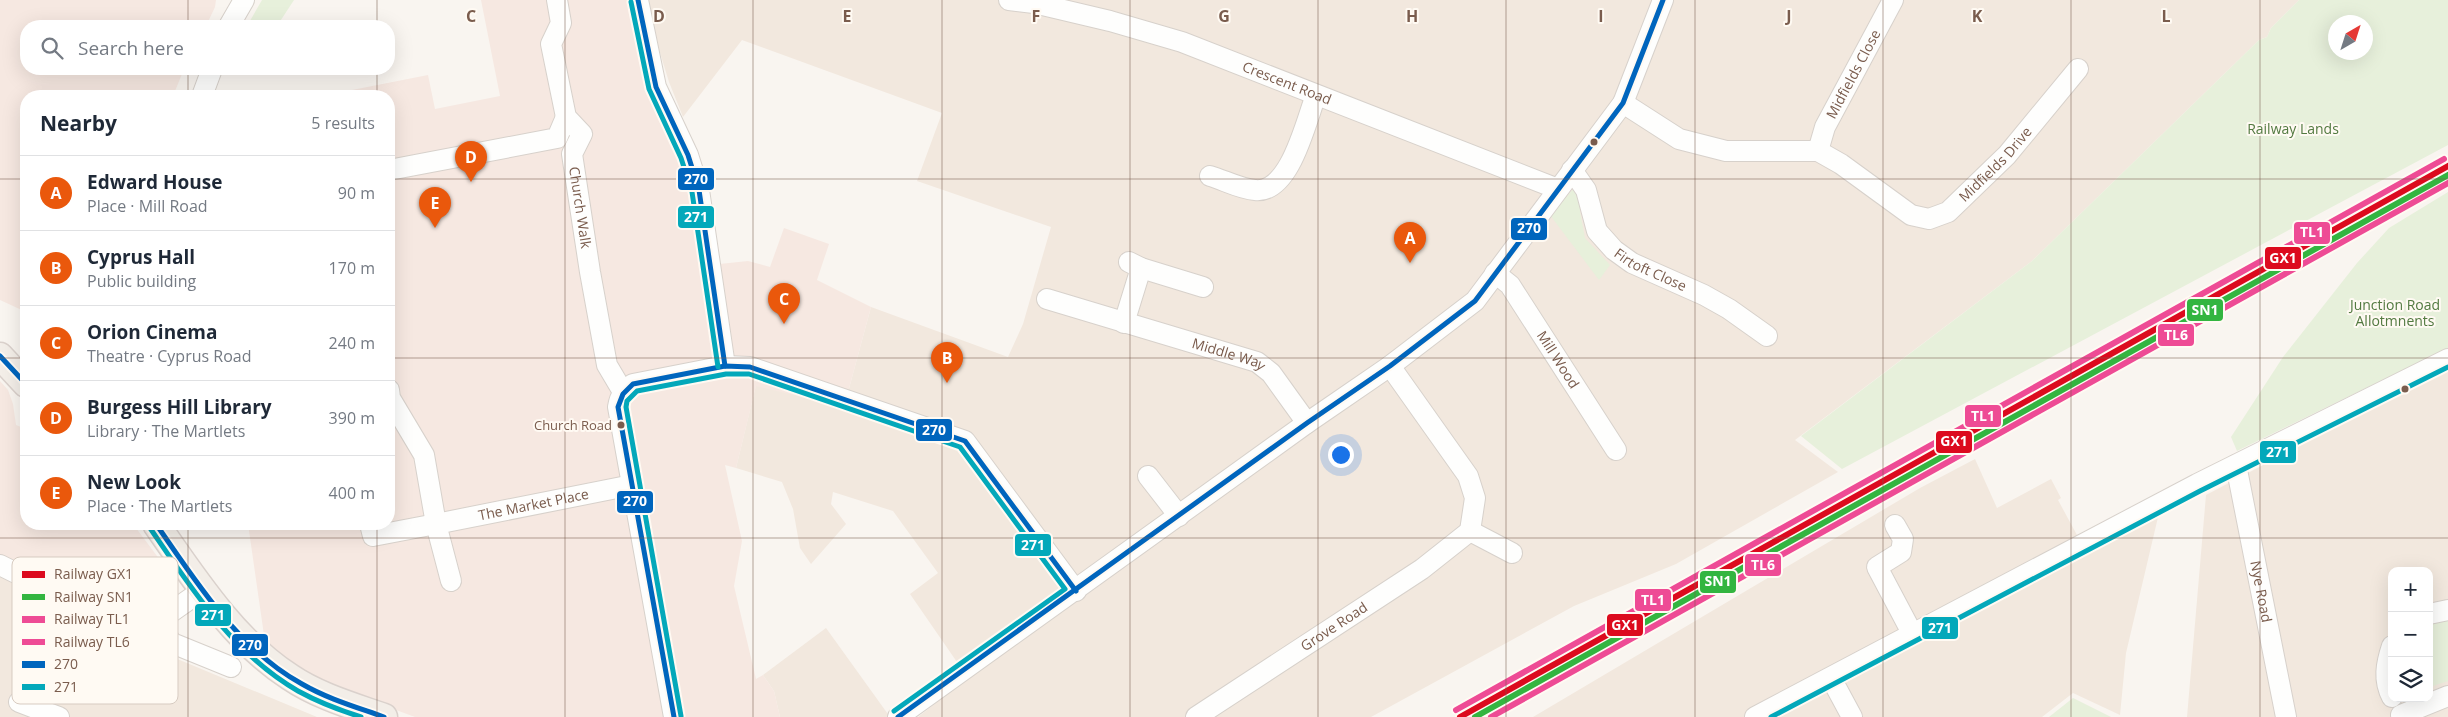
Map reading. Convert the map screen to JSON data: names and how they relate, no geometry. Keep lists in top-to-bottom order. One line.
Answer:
{"streets":{"street":["Midfields Close","Crescent Road","Midfields Drive","Church Walk","Firtoft Close","Middle Way","Mill Wood","The Market Place","Nye Road","Grove Road"]},"crossings":[["Midfields Close","Midfields Drive"]],"parks":["Railway Lands","Junction Road Allotmnents"],"places":["Church Road"],"lines":["transit line 270","transit line 271","rail line TL1","rail line GX1","rail line SN1","rail line TL6"],"legend":["Railway GX1","Railway SN1","Railway TL1","Railway TL6","270","271"],"north":"top right","page":{"search":"Search here","heading":["Nearby","5 results"],"pins":["D","E","A","C","B"],"list":[{"mark":"A","name":"Edward House","note":"Place · Mill Road","value":"90 m"},{"mark":"B","name":"Cyprus Hall","note":"Public building","value":"170 m"},{"mark":"C","name":"Orion Cinema","note":"Theatre · Cyprus Road","value":"240 m"},{"mark":"D","name":"Burgess Hill Library","note":"Library · The Martlets","value":"390 m"},{"mark":"E","name":"New Look","note":"Place · The Martlets","value":"400 m"}],"map_buttons":["+","−"]},"grid":{"columns":["C","D","E","F","G","H","I","J","K","L"]}}
